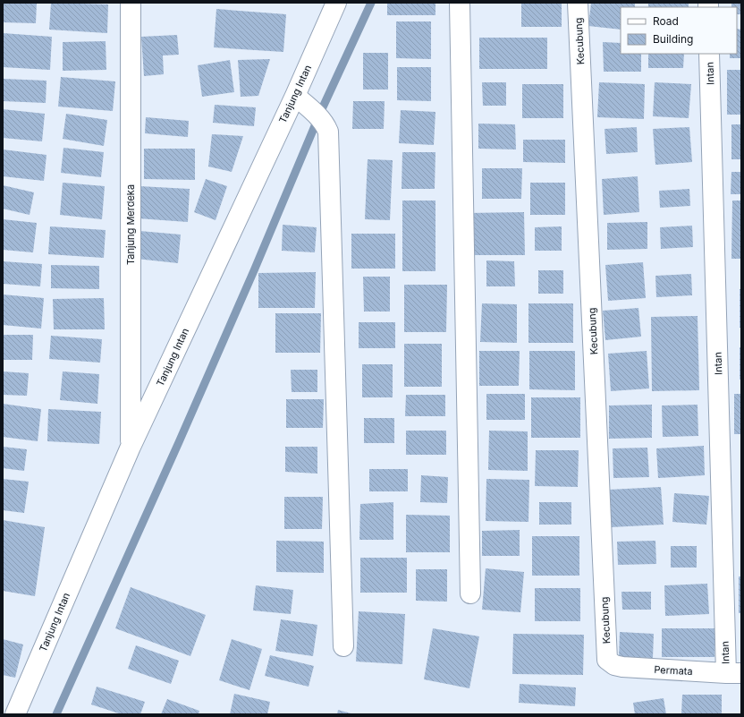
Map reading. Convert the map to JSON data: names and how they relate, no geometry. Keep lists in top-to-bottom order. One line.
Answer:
{"streets":{"street":["Kecubung","Intan","Tanjung Intan","Tanjung Merdeka","Permata"]},"crossings":[["Kecubung","Permata"],["Intan","Permata"],["Tanjung Intan","Tanjung Merdeka"]],"legend":["Road","Building"]}
